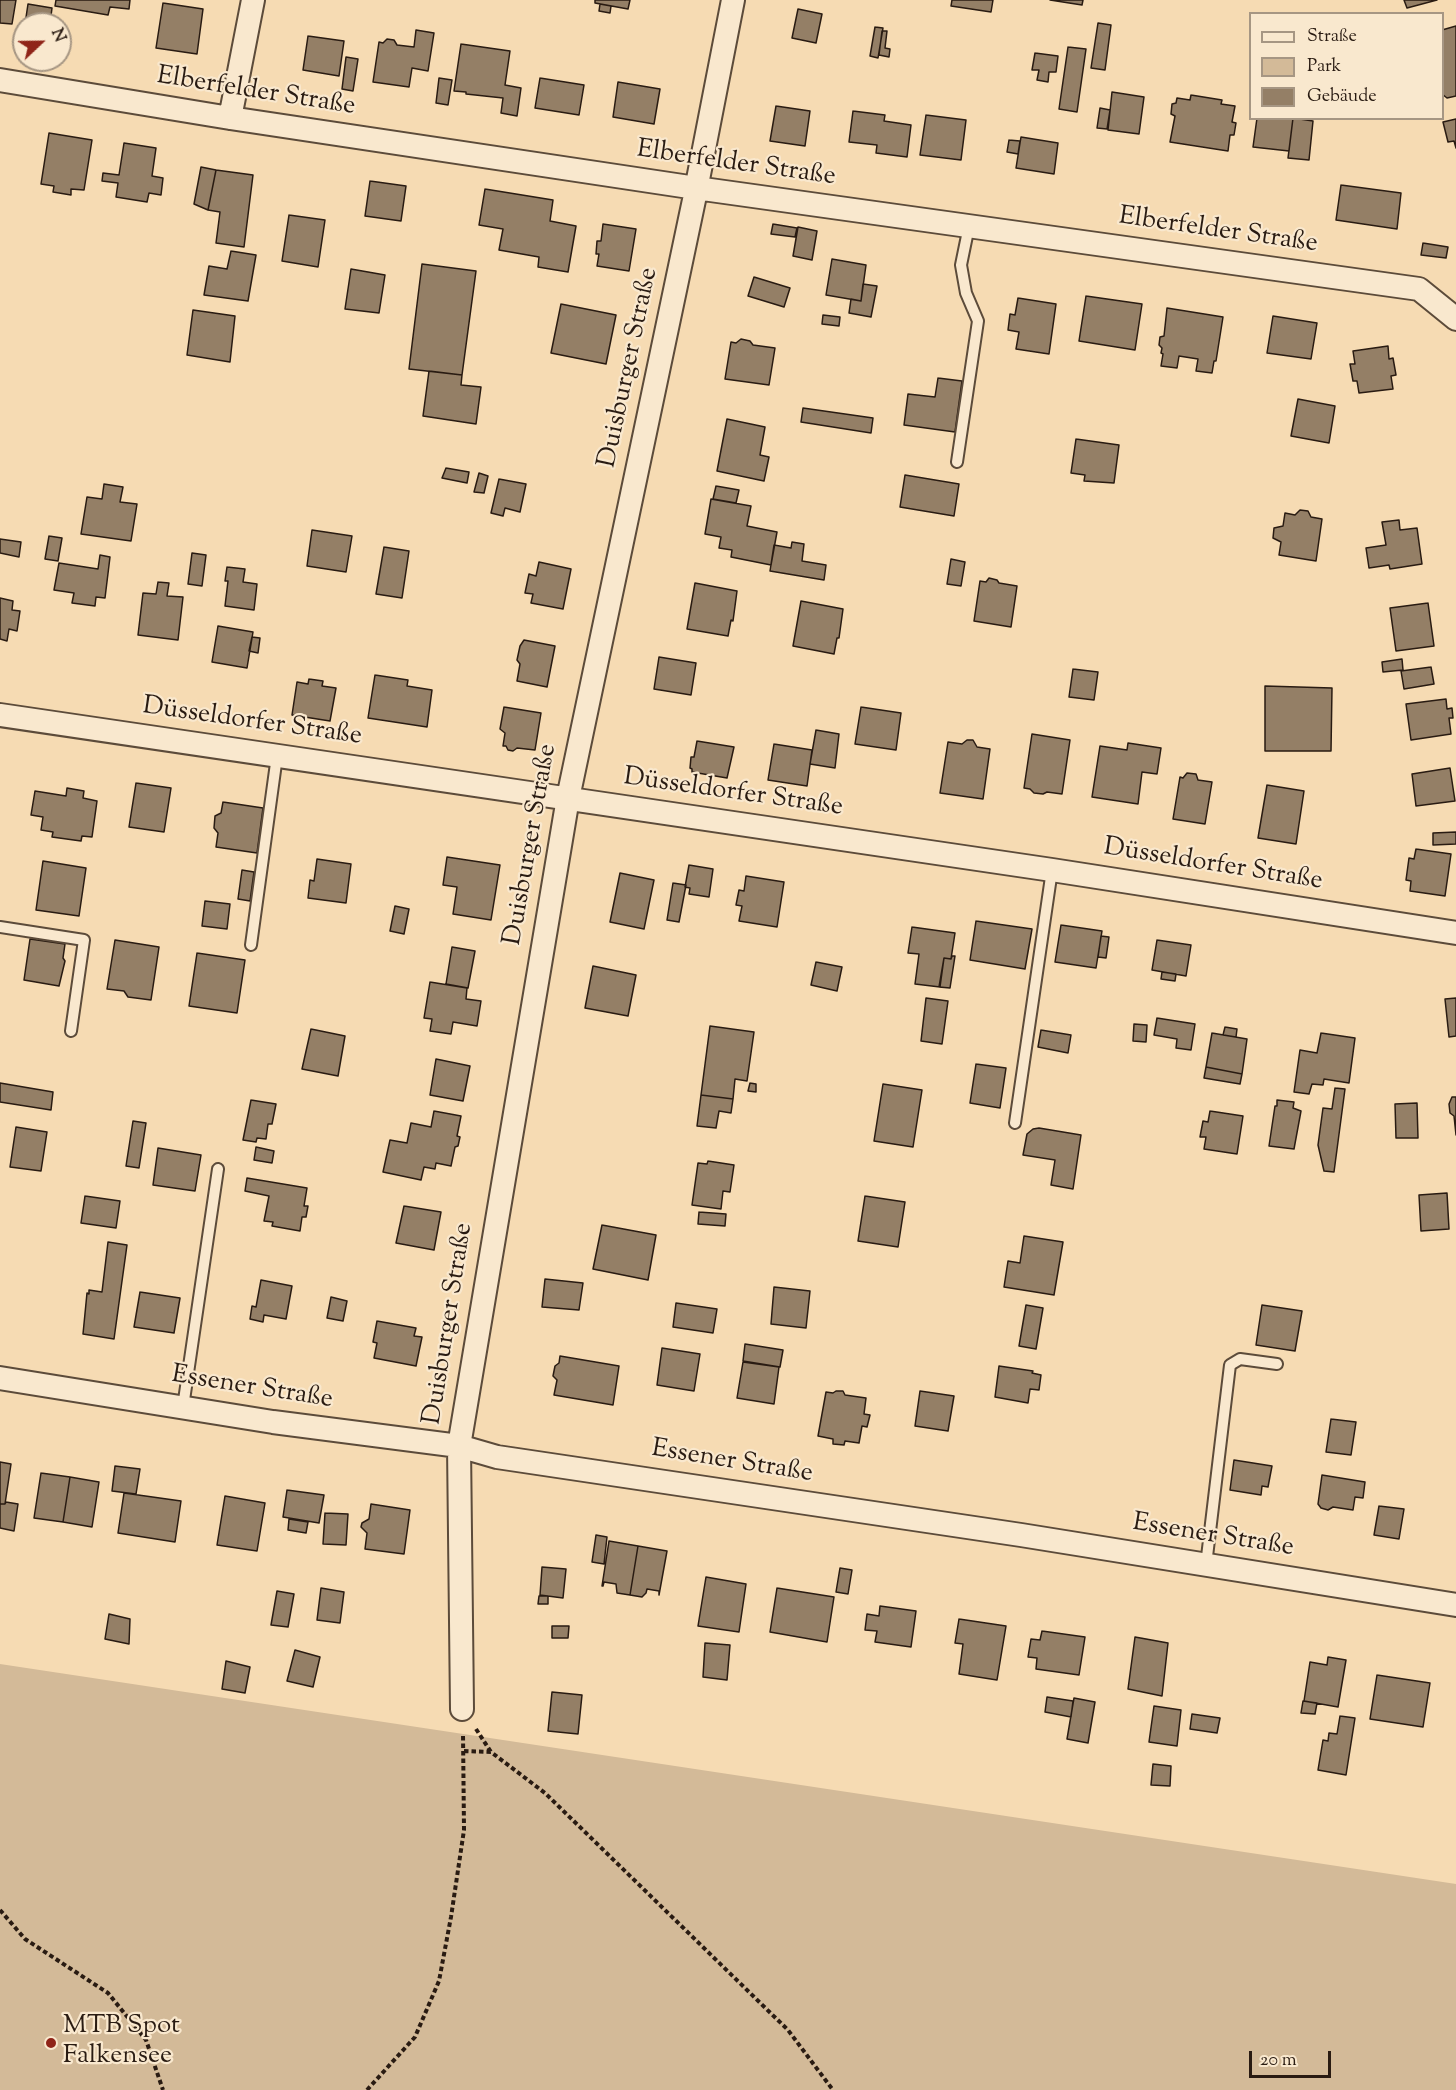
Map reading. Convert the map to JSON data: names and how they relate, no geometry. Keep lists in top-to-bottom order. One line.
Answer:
{"streets":{"street":["Elberfelder Straße","Duisburger Straße","Düsseldorfer Straße","Essener Straße"]},"crossings":[["Elberfelder Straße","Duisburger Straße"],["Duisburger Straße","Düsseldorfer Straße"],["Duisburger Straße","Essener Straße"]],"places":["MTB Spot Falkensee"],"legend":["Straße","Park","Gebäude"],"scale_bar":"20 m","north":"right"}
